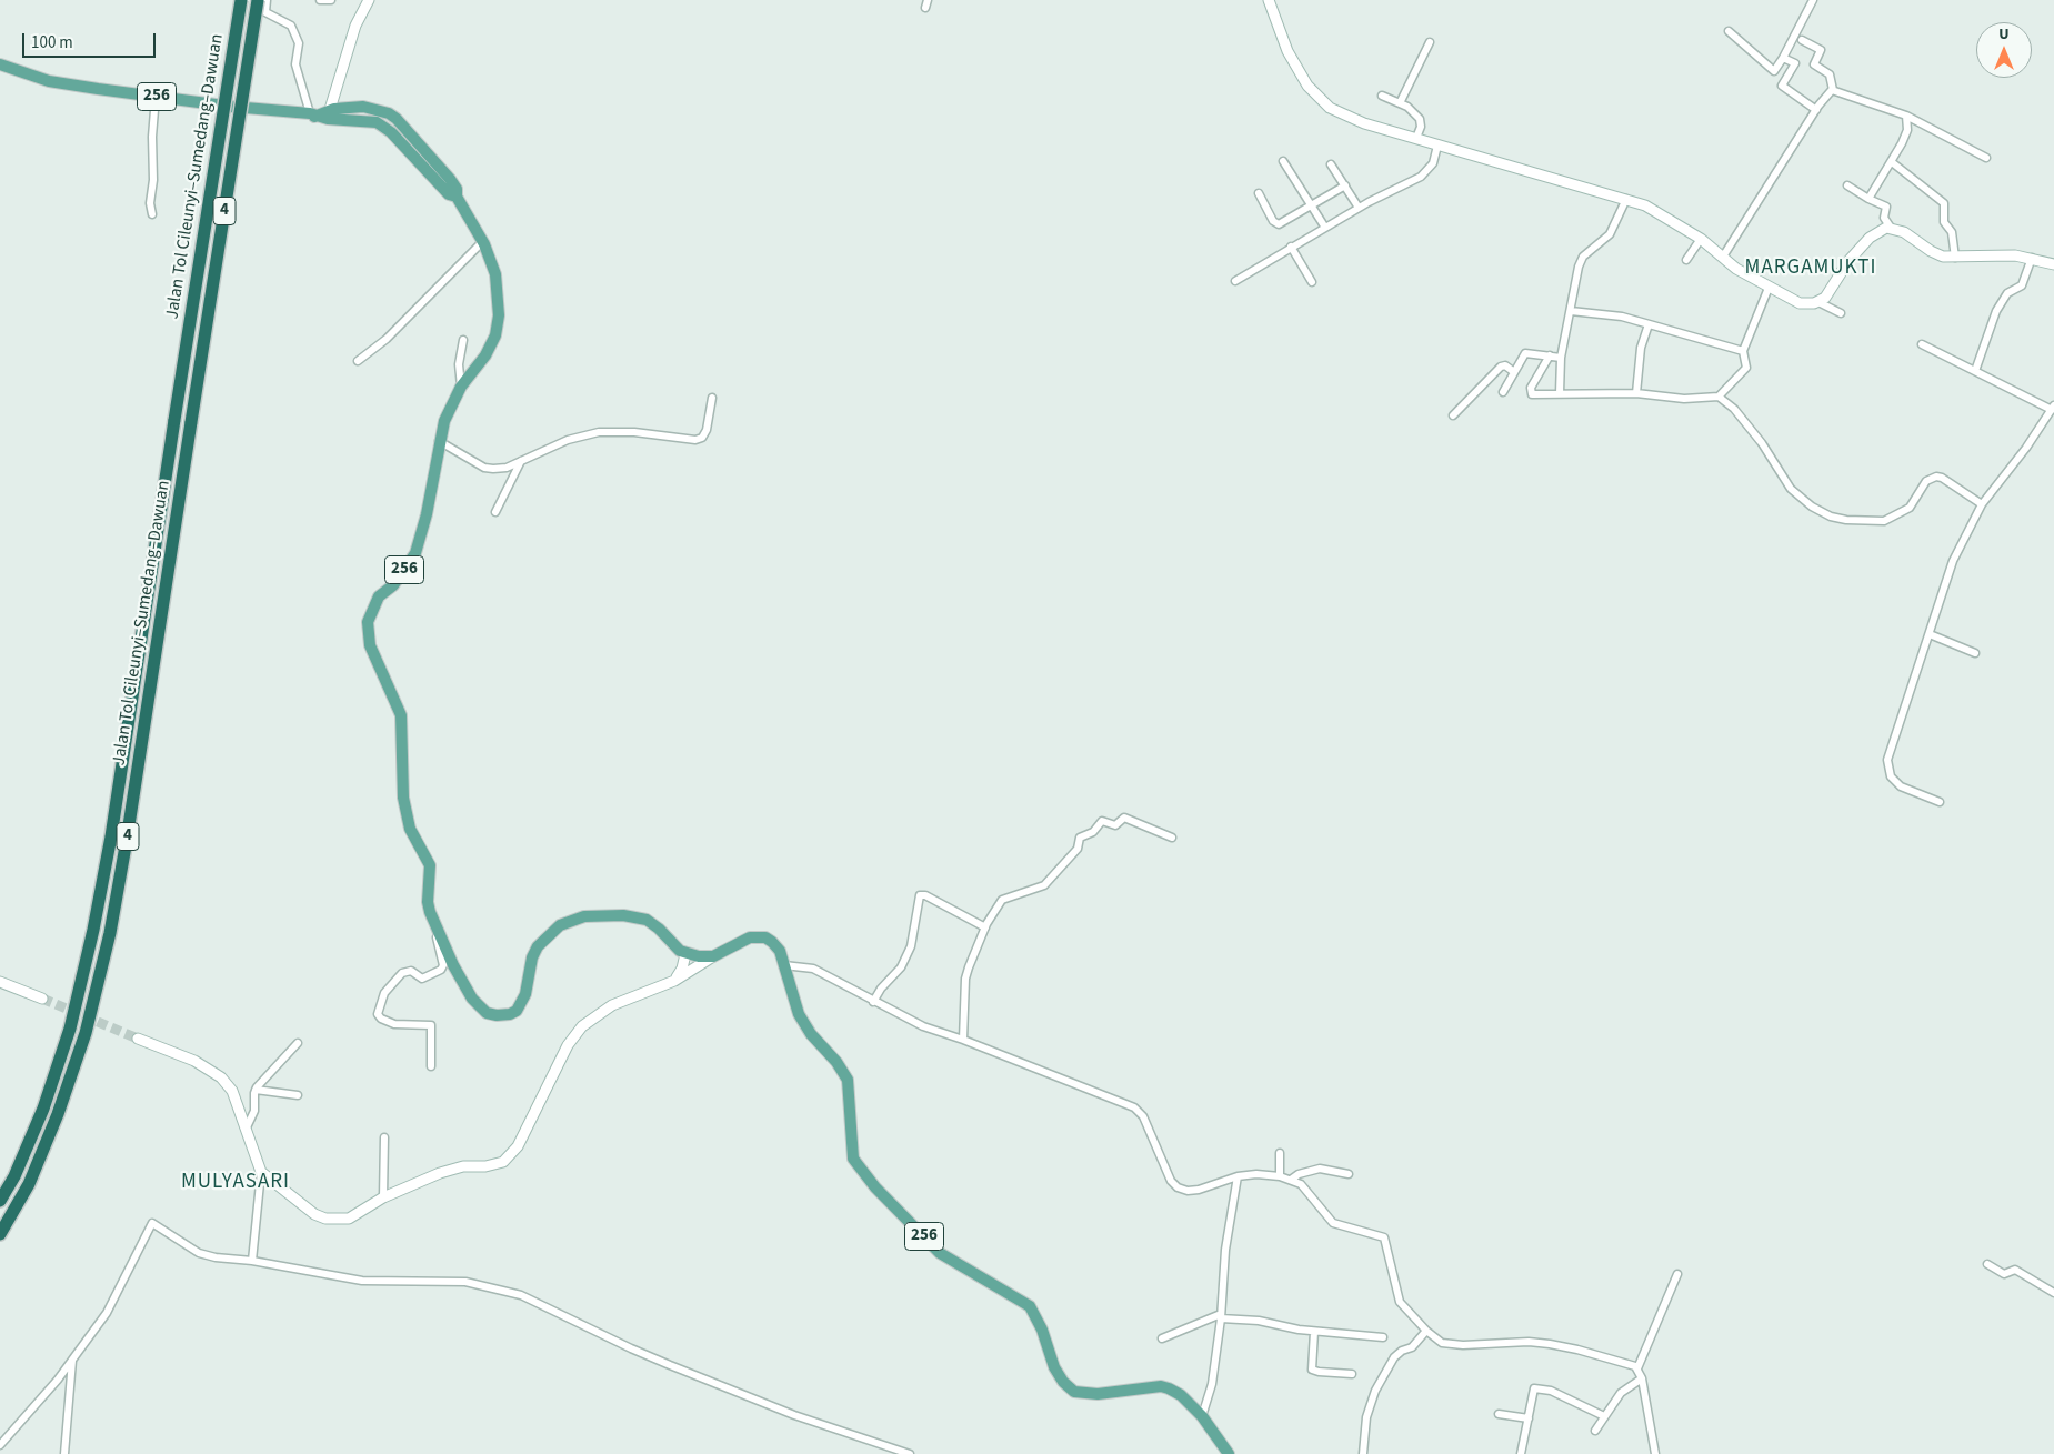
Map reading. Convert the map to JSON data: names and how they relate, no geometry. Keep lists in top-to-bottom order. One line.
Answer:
{"streets":{"highway":["Jalan Tol Cileunyi–Sumedang–Dawuan","4"],"main road":["256"]},"districts":["MARGAMUKTI","MULYASARI"],"scale_bar":"100 m","north":"top"}
